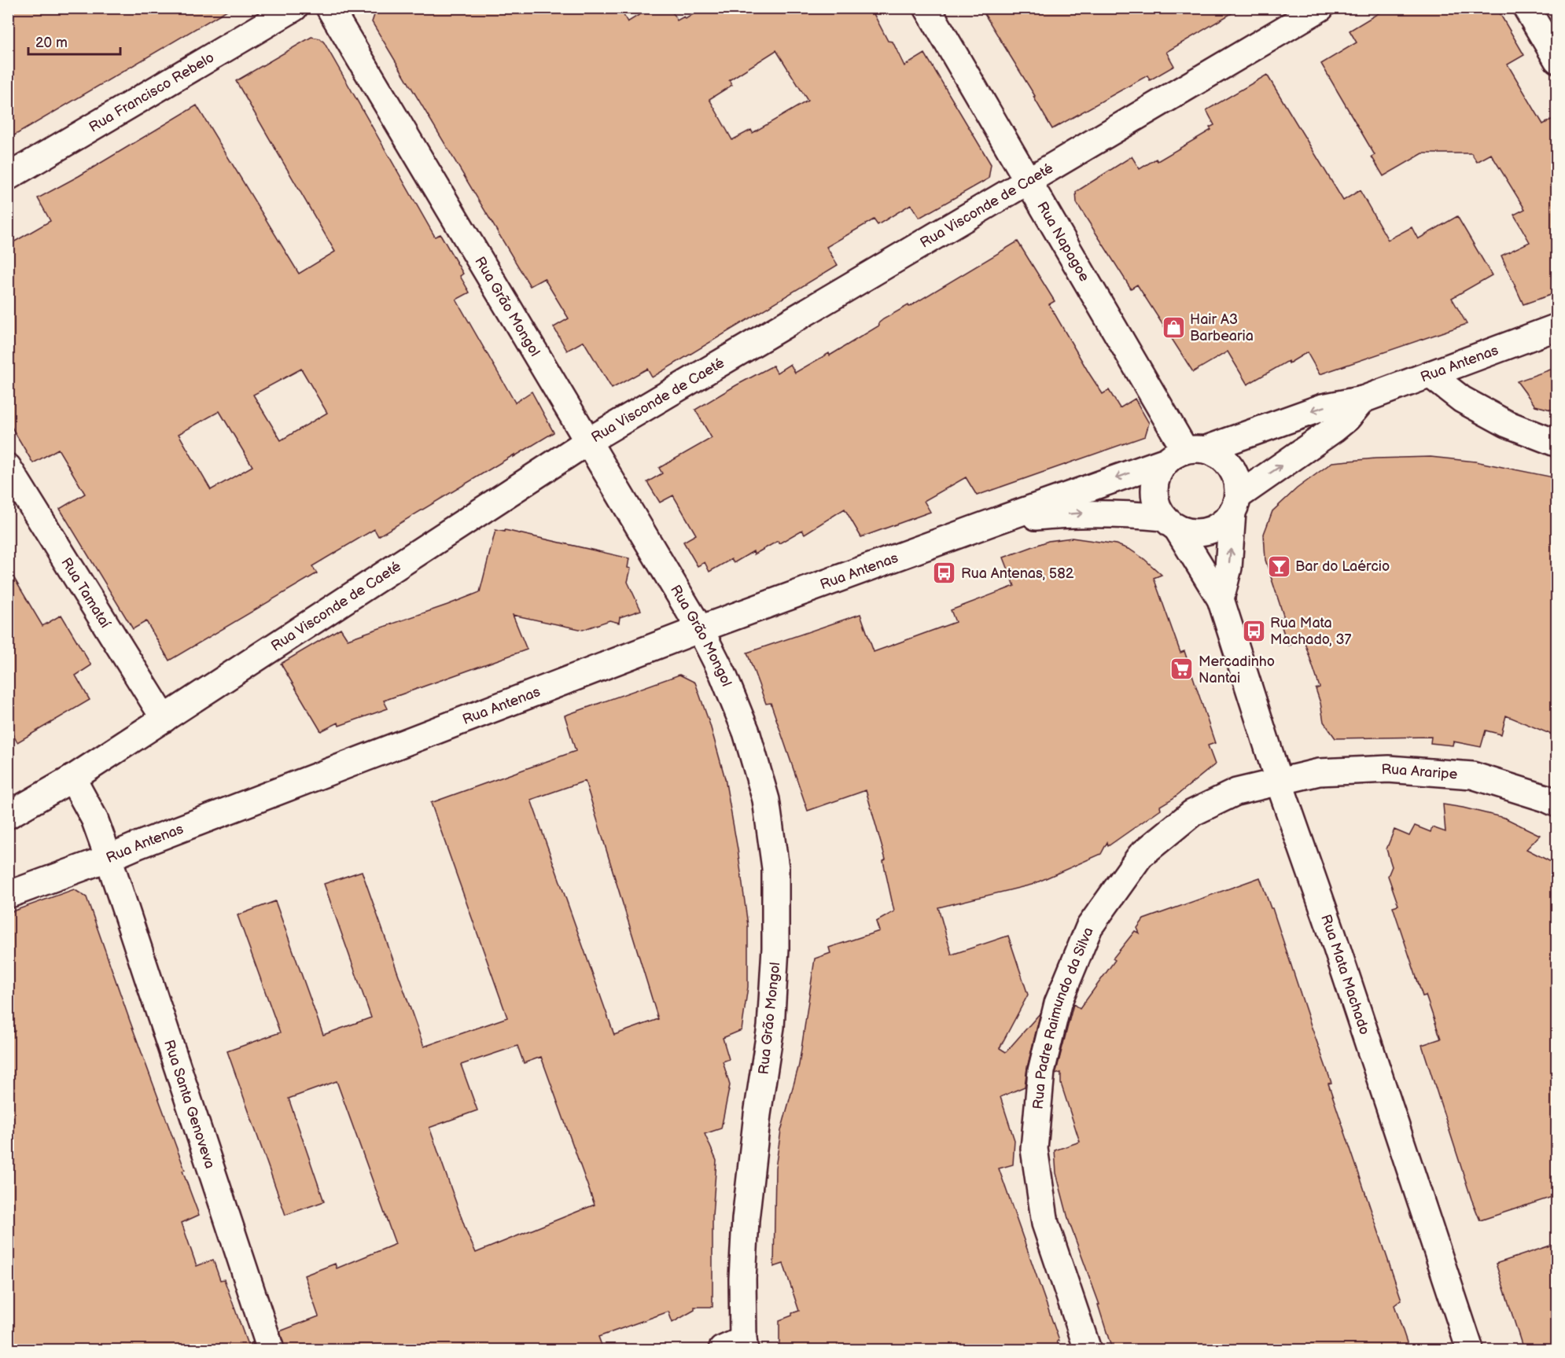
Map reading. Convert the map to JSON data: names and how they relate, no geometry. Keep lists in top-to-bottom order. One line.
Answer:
{"streets":{"street":["Rua Francisco Rebelo","Rua Visconde de Caeté","Rua Napagoe","Rua Grão Mongol","Rua Antenas","Rua Tamataí","Rua Araripe","Rua Mata Machado","Rua Padre Raimundo da Silva","Rua Santa Genoveva"]},"crossings":[["Rua Visconde de Caeté","Rua Napagoe"],["Rua Visconde de Caeté","Rua Grão Mongol"],["Rua Visconde de Caeté","Rua Tamataí"],["Rua Visconde de Caeté","Rua Santa Genoveva"],["Rua Napagoe","Rua Antenas"],["Rua Napagoe","Rua Mata Machado"],["Rua Grão Mongol","Rua Antenas"],["Rua Antenas","Rua Mata Machado"],["Rua Antenas","Rua Santa Genoveva"],["Rua Araripe","Rua Mata Machado"],["Rua Araripe","Rua Padre Raimundo da Silva"],["Rua Mata Machado","Rua Padre Raimundo da Silva"]],"places":{"shop":["Hair A3 Barbearia"],"bar":["Bar do Laércio"],"bus stop":["Rua Antenas, 582","Rua Mata Machado, 37"],"supermarket":["Mercadinho Nantai"]},"scale_bar":"20 m"}
